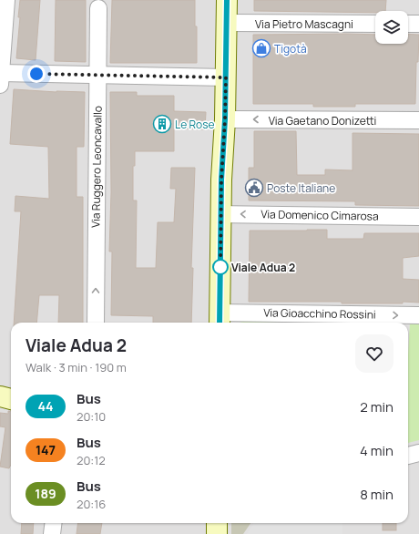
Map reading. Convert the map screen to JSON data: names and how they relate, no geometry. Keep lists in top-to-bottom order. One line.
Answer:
{"streets":{"street":["Via Pietro Mascagni","Via Gaetano Donizetti","Via Ruggero Leoncavallo","Via Domenico Cimarosa","Via Gioacchino Rossini"]},"one_way":["Via Gaetano Donizetti","Via Ruggero Leoncavallo","Via Domenico Cimarosa","Via Gioacchino Rossini"],"places":{"shop":["Tigotà"],"building":["Le Rose"],"public building":["Poste Italiane"],"other":["Viale Adua 2"]},"lines":["bus line 44"],"page":{"heading":["Viale Adua 2","Walk · 3 min · 190 m"],"list":[{"mark":"44","name":"Bus","note":"20:10","value":"2 min"},{"mark":"147","name":"Bus","note":"20:12","value":"4 min"},{"mark":"189","name":"Bus","note":"20:16","value":"8 min"}]}}
